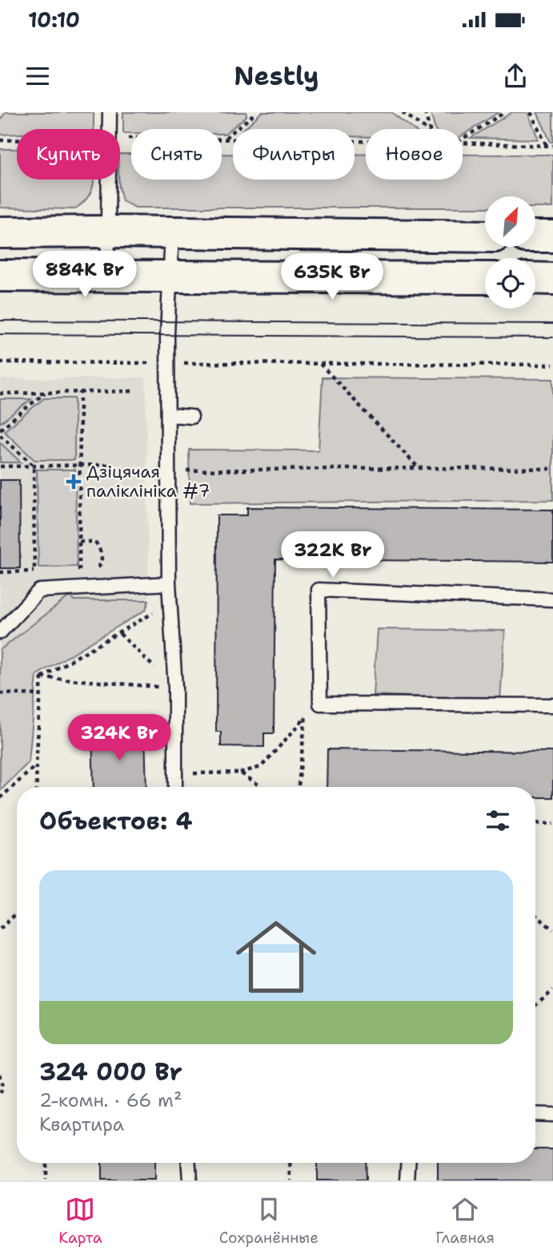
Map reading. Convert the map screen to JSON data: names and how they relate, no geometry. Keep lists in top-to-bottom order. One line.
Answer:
{"places":{"health":["Дзіцячая паліклініка #7"]},"north":"top right","page":{"status":"10:10","header":"Nestly","chip":["Купить","Снять","Фильтры","Новое"],"price":["884K Br","635K Br","322K Br","324K Br"],"heading":"Объектов: 4","list":[{"name":"324 000 Br","note":"2-комн. · 66 m² · Квартира"}],"tabs":["Карта","Сохранённые","Главная"]}}
